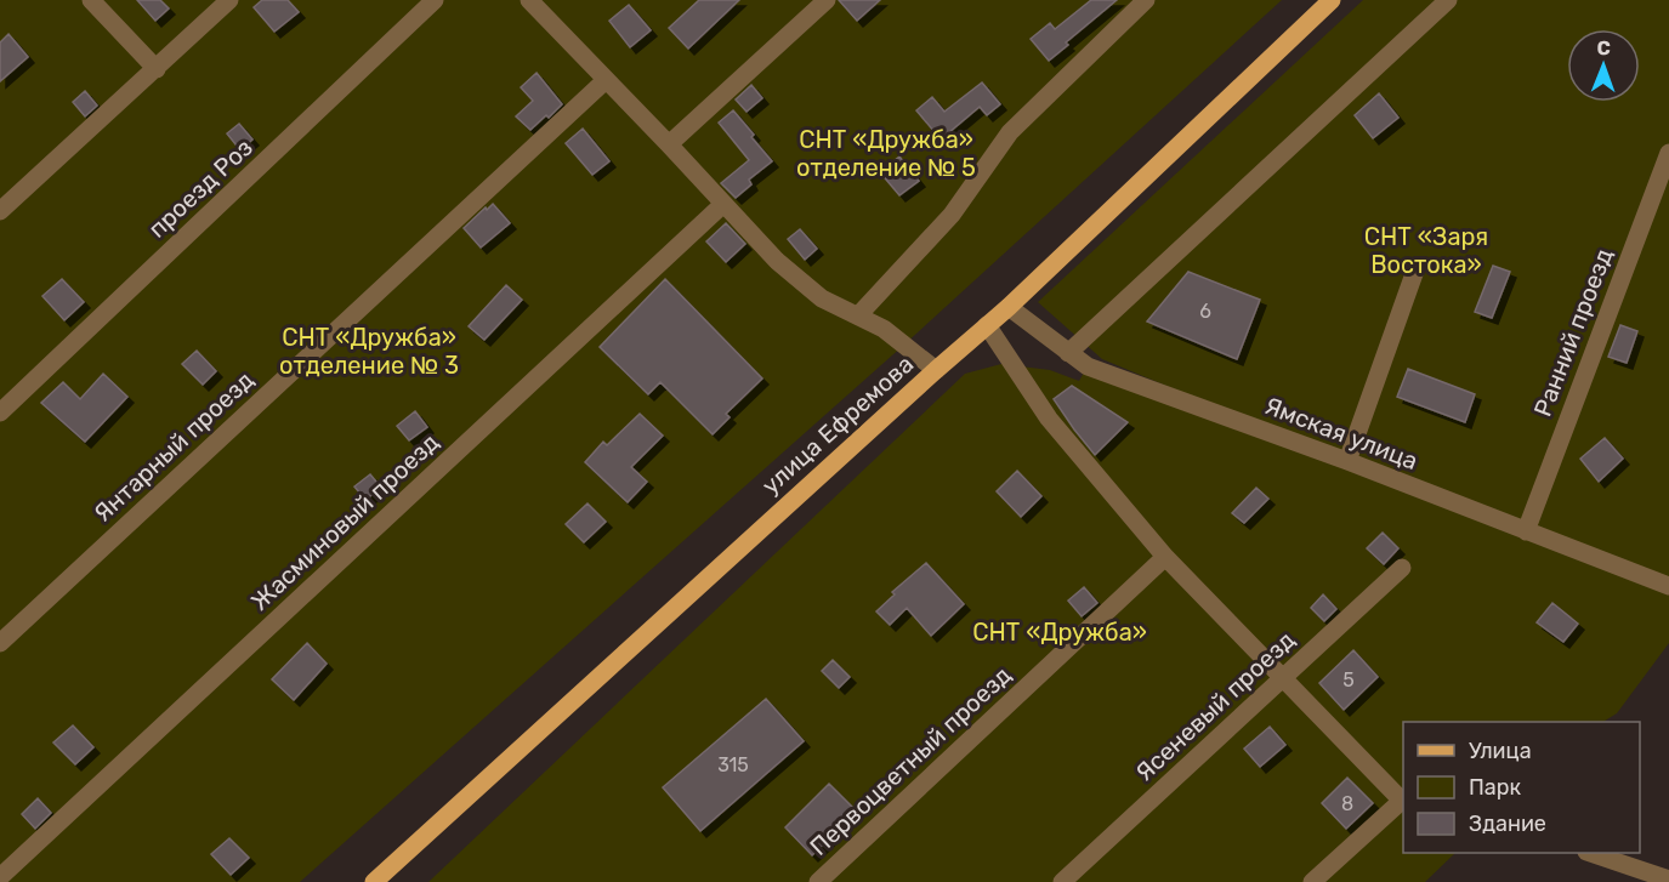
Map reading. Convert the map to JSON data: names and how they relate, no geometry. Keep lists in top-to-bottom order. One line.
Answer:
{"streets":{"main road":["улица Ефремова"],"street":["проезд Роз","Ранний проезд","Ямская улица","Янтарный проезд","Жасминовый проезд","Ясеневый проезд","Первоцветный проезд"]},"crossings":[["Ранний проезд","Ямская улица"],["улица Ефремова","Ямская улица"]],"parks":["СНТ «Дружба» отделение № 5","СНТ «Заря Востока»","СНТ «Дружба» отделение № 3","СНТ «Дружба»"],"house_numbers":["6","5","315","8"],"legend":["Улица","Парк","Здание"],"north":"top"}
